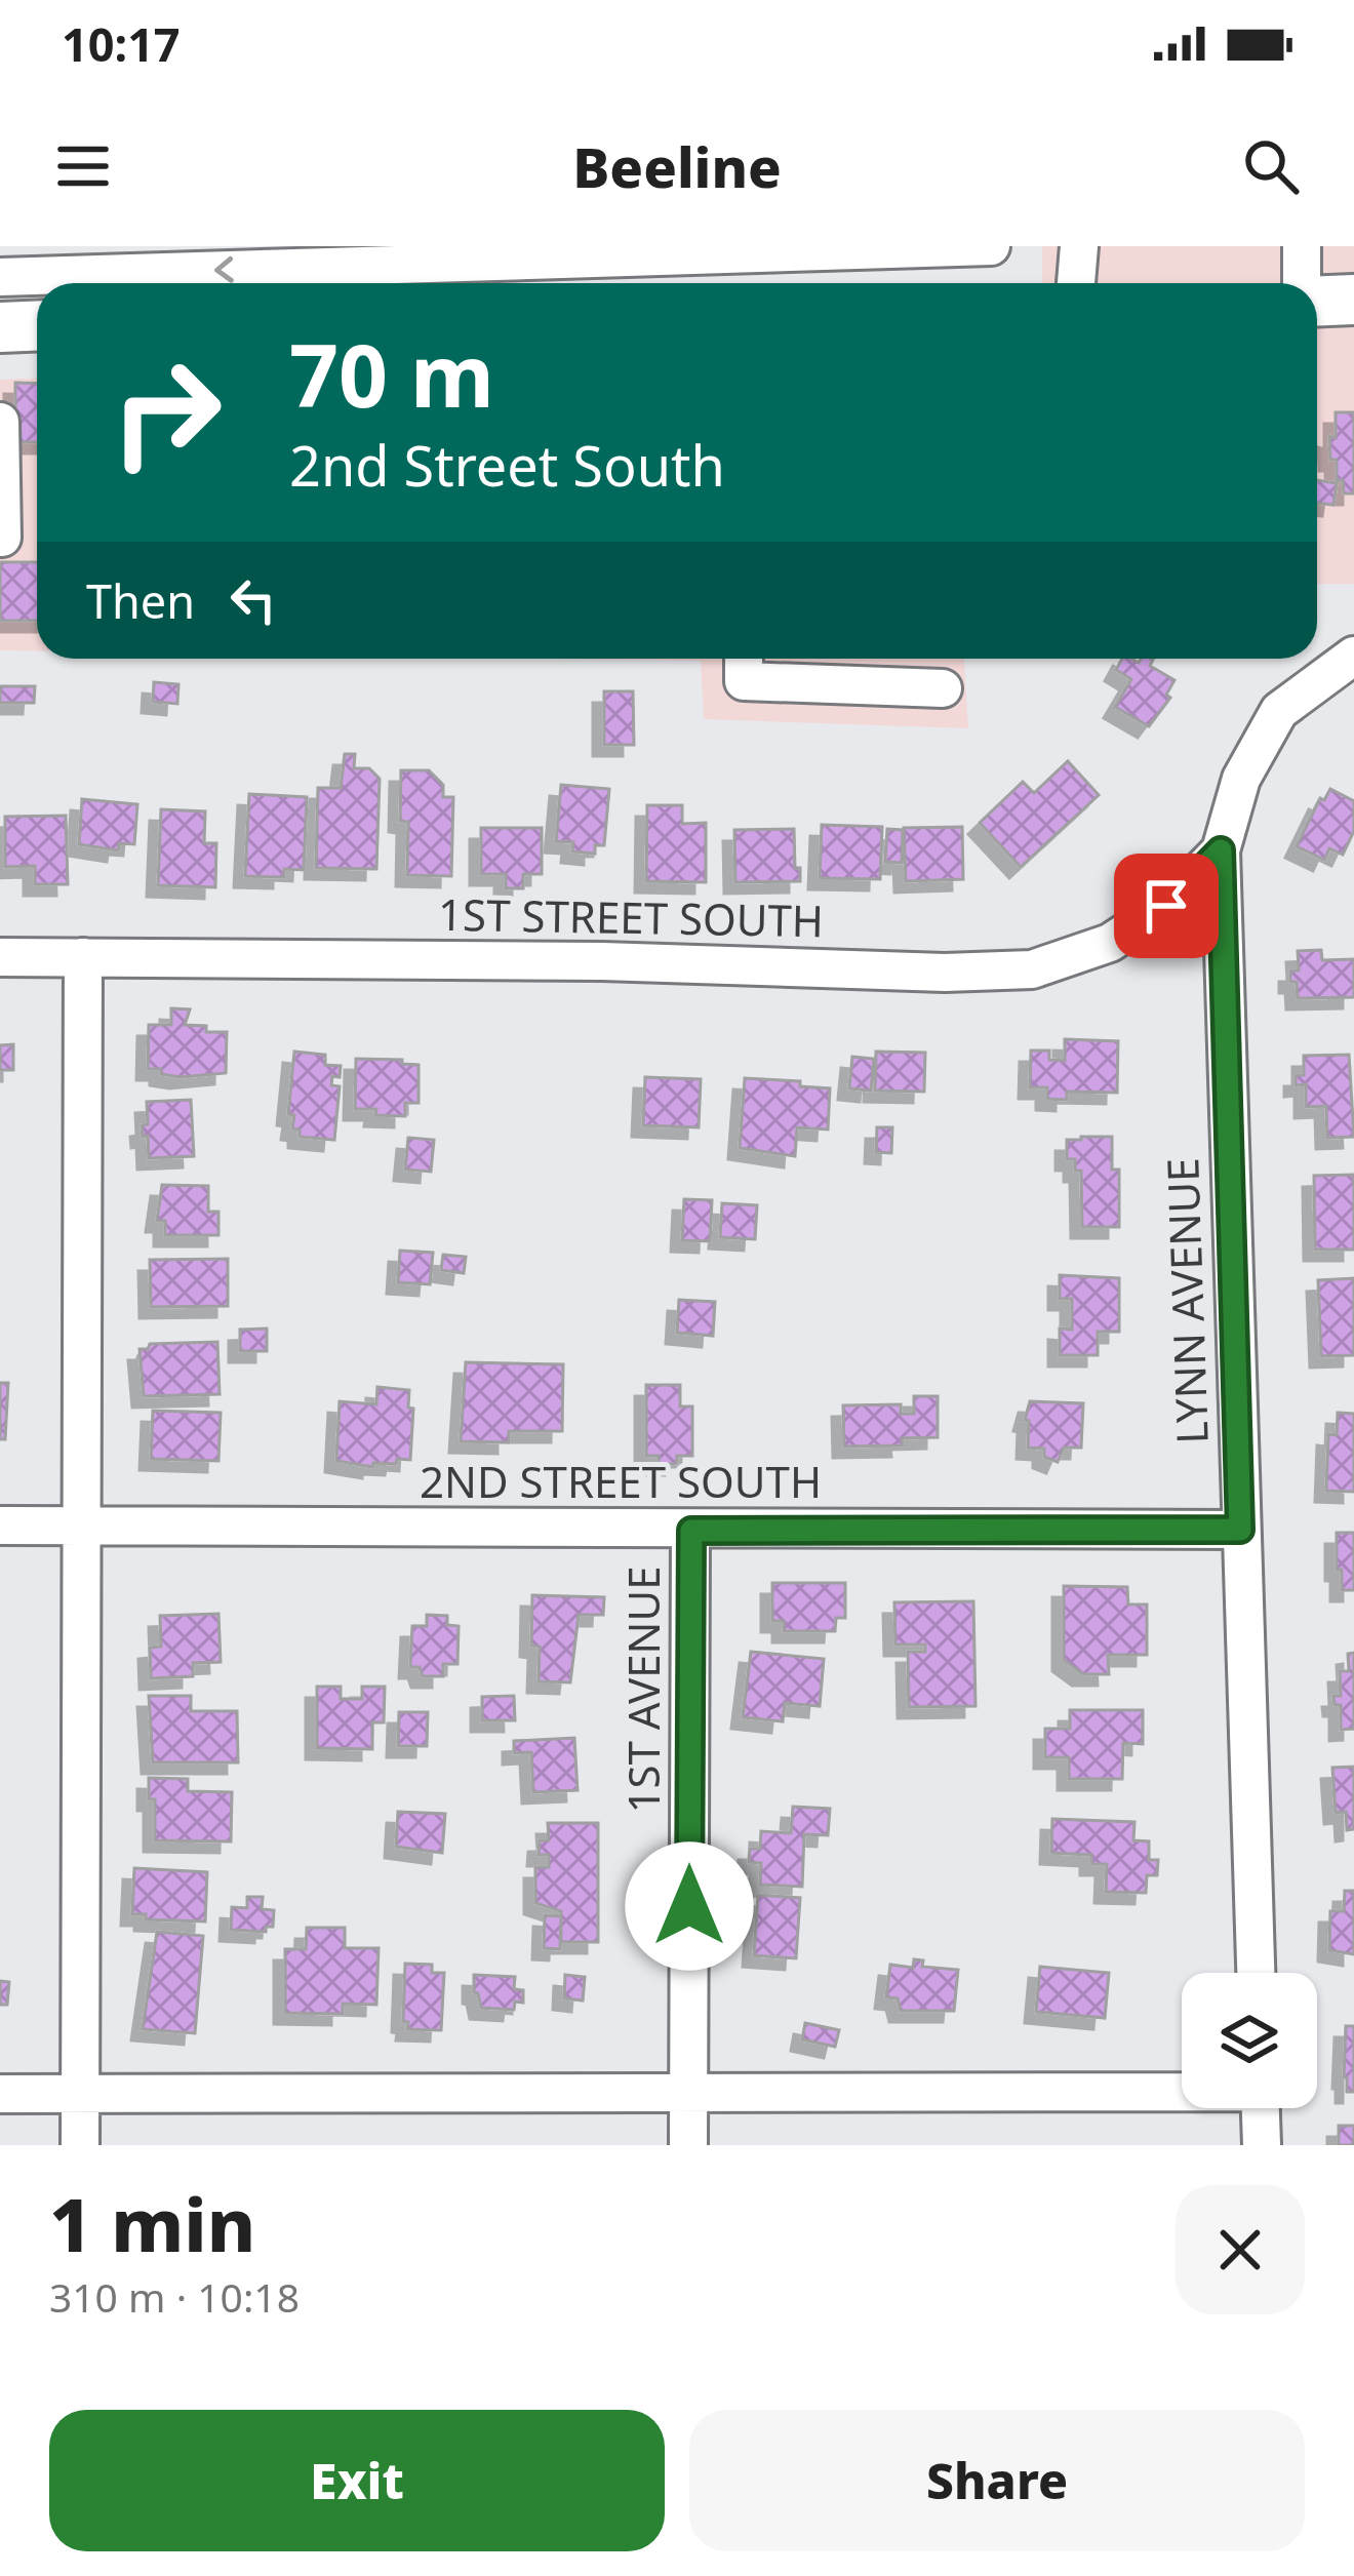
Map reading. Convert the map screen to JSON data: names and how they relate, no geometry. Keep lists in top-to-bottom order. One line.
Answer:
{"streets":{"street":["1ST STREET SOUTH","LYNN AVENUE","2ND STREET SOUTH","1ST AVENUE"]},"crossings":[["1ST STREET SOUTH","LYNN AVENUE"],["LYNN AVENUE","2ND STREET SOUTH"],["2ND STREET SOUTH","1ST AVENUE"]],"page":{"status":"10:17","header":"Beeline","turn":["70 m","2nd Street South"],"then":"Then","heading":["1 min","310 m · 10:18"],"buttons":["Exit","Share"]}}
